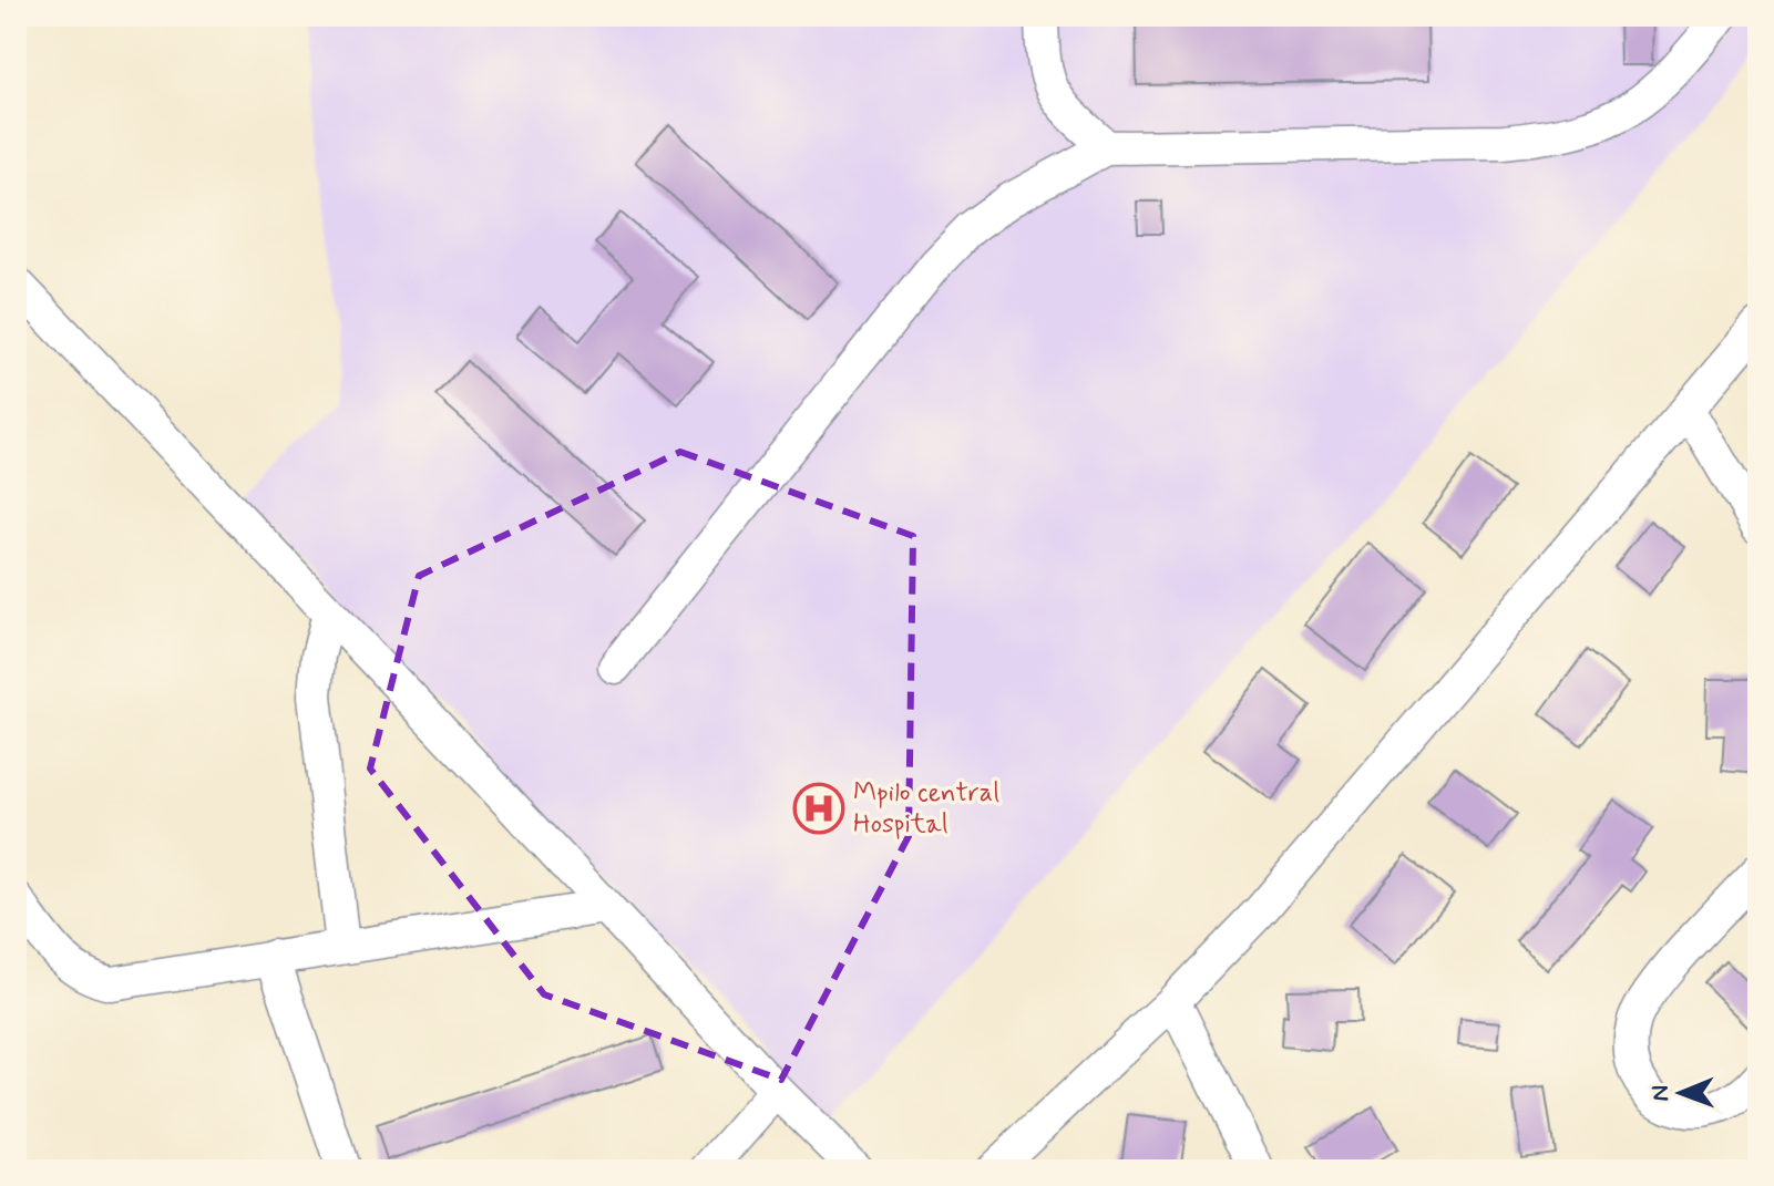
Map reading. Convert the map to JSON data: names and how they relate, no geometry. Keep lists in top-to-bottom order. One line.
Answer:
{"places":{"hospital":["Mpilo central Hospital"]},"north":"left"}
